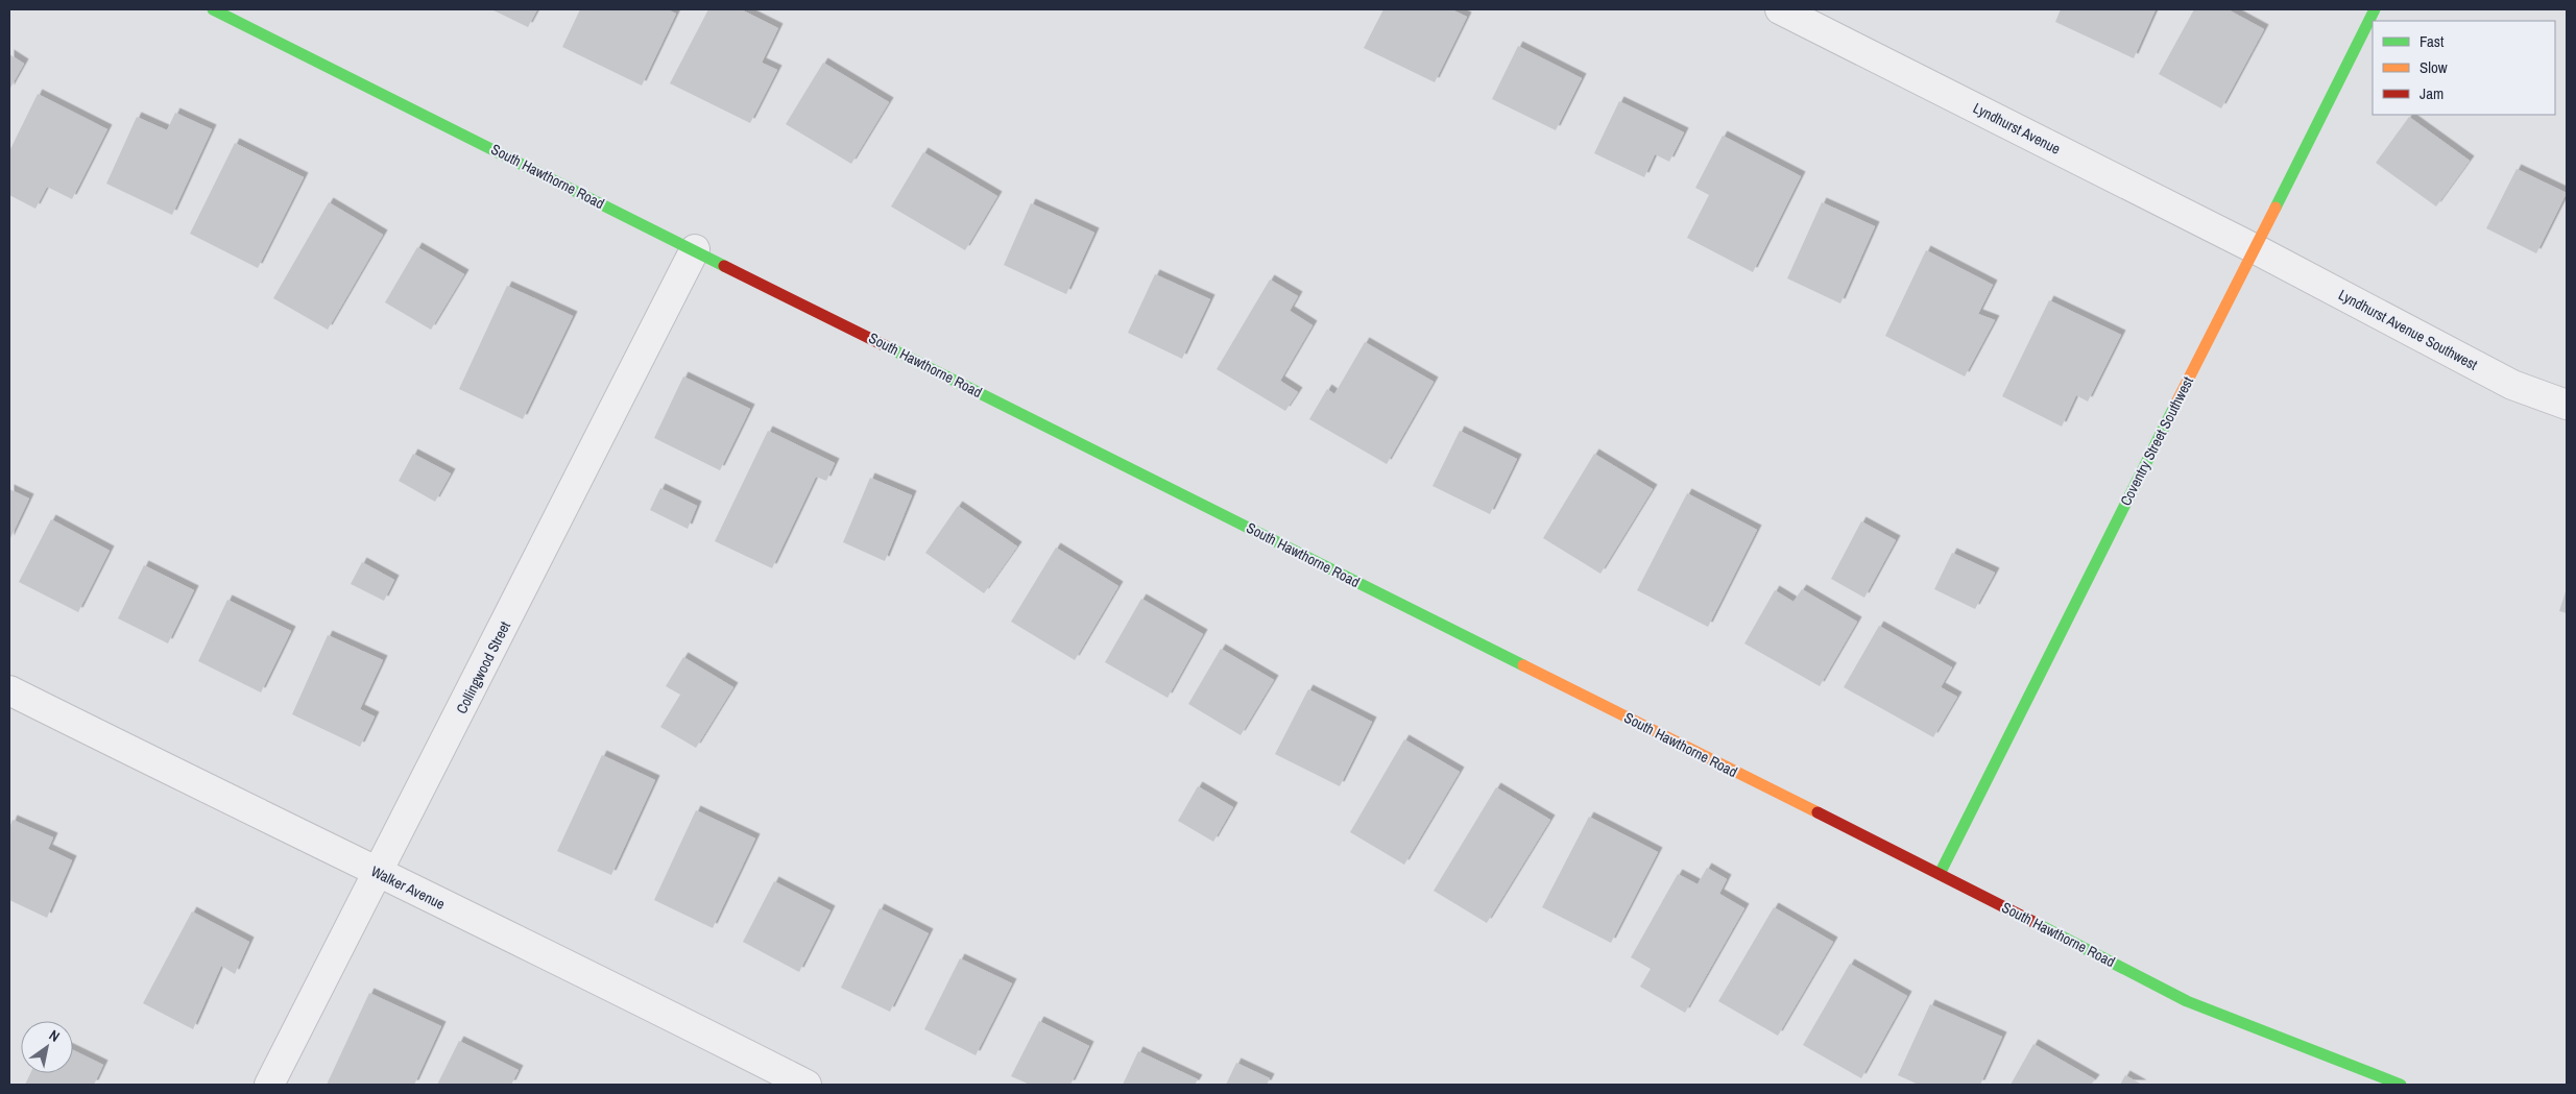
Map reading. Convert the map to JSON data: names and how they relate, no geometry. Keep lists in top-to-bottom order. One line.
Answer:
{"streets":{"main road":["South Hawthorne Road","Coventry Street Southwest"],"street":["Lyndhurst Avenue","Lyndhurst Avenue Southwest","Collingwood Street","Walker Avenue"]},"crossings":[["Lyndhurst Avenue","Lyndhurst Avenue Southwest"],["Lyndhurst Avenue","Coventry Street Southwest"],["South Hawthorne Road","Coventry Street Southwest"],["South Hawthorne Road","Collingwood Street"],["Lyndhurst Avenue Southwest","Coventry Street Southwest"],["Collingwood Street","Walker Avenue"]],"legend":["Fast","Slow","Jam"],"north":"top right"}
